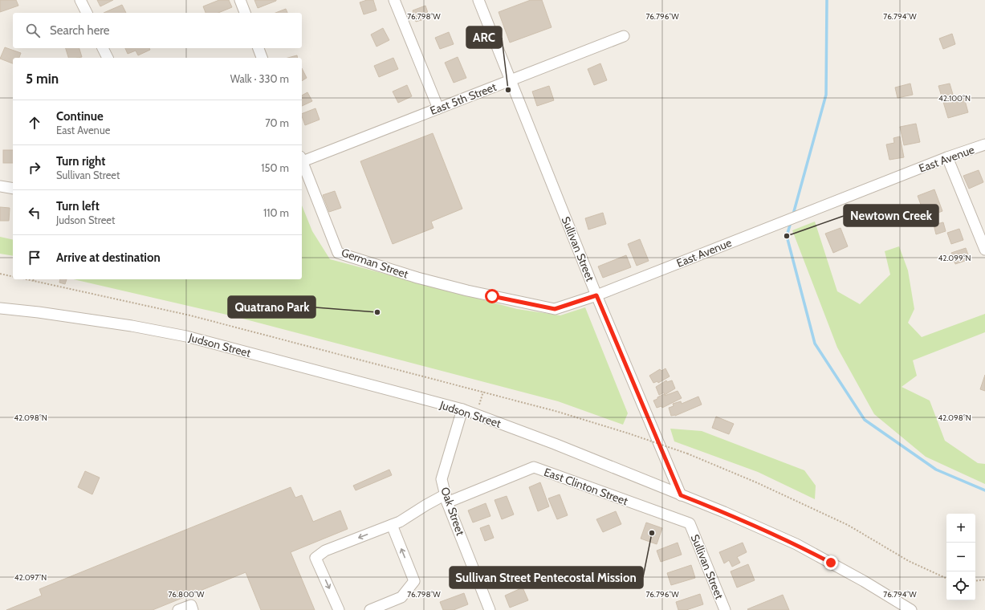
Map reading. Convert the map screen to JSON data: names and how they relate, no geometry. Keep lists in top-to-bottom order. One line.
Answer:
{"streets":{"street":["East 5th Street","East Avenue","Sullivan Street","German Street","Judson Street","East Clinton Street","Oak Street"]},"crossings":[["East 5th Street","Sullivan Street"],["East Avenue","Sullivan Street"],["East Avenue","German Street"],["Sullivan Street","Judson Street"],["Sullivan Street","East Clinton Street"],["Judson Street","Oak Street"],["East Clinton Street","Oak Street"]],"places":["ARC","Newtown Creek","Quatrano Park","Sullivan Street Pentecostal Mission"],"page":{"search":"Search here","heading":["5 min","Walk · 330 m"],"list":[["Continue","East Avenue","70 m"],["Turn right","Sullivan Street","150 m"],["Turn left","Judson Street","110 m"],"Arrive at destination"],"map_buttons":["+","−"]},"coordinates":["76.798°W","76.796°W","76.794°W","42.100°N","42.099°N","42.098°N","42.097°N","76.800°W"]}
